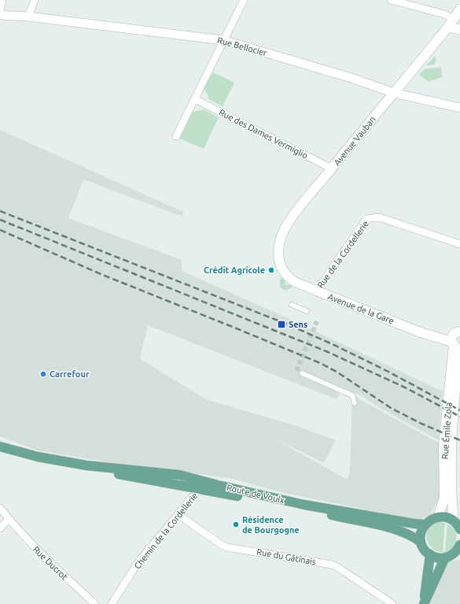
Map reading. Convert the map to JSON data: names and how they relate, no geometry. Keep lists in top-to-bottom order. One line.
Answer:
{"streets":{"main road":["Avenue Vauban","Avenue de la Gare","Rue Émile Zola","Route de Voulx"],"street":["Rue Bellocier","Rue des Dames Vermiglio","Rue de la Cordellerie","Chemin de la Cordellerie","Rue du Gâtinais","Rue Ducrot"]},"crossings":[["Rue Bellocier","Avenue Vauban"],["Rue des Dames Vermiglio","Avenue Vauban"],["Avenue Vauban","Avenue de la Gare"],["Rue de la Cordellerie","Avenue de la Gare"],["Avenue de la Gare","Rue Émile Zola"],["Route de Voulx","Chemin de la Cordellerie"],["Chemin de la Cordellerie","Rue du Gâtinais"]],"places":{"other":["Crédit Agricole","Carrefour","Résidence de Bourgogne"],"transit":["Sens"]}}
